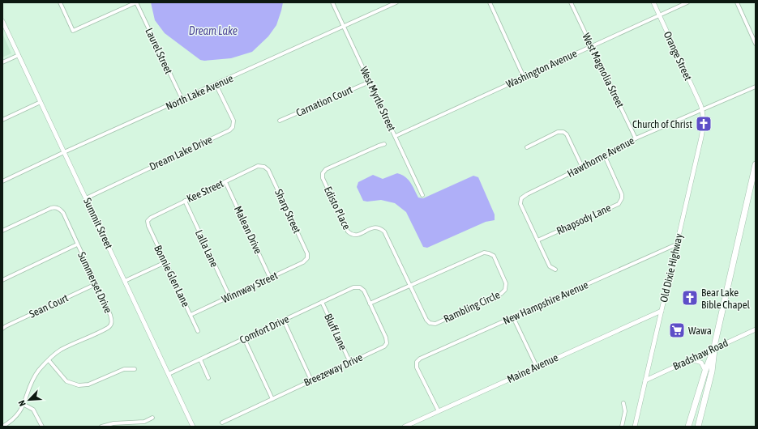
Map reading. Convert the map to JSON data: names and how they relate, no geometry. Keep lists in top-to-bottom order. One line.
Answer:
{"streets":{"street":["Laurel Street","Orange Street","Washington Avenue","West Magnolia Street","North Lake Avenue","West Myrtle Street","Carnation Court","Dream Lake Drive","Hawthorne Avenue","Kee Street","Edisto Place","Sharp Street","Rhapsody Lane","Summit Street","Malean Drive","Lalla Lane","Old Dixie Highway","Bonnie Glen Lane","Summerset Drive","Winnway Street","New Hampshire Avenue","Sean Court","Rambling Circle","Comfort Drive","Bluff Lane","Bradshaw Road","Maine Avenue","Breezeway Drive"]},"crossings":[["Laurel Street","North Lake Avenue"],["Orange Street","Washington Avenue"],["Orange Street","Hawthorne Avenue"],["Orange Street","Old Dixie Highway"],["Washington Avenue","West Magnolia Street"],["Washington Avenue","West Myrtle Street"],["West Magnolia Street","Hawthorne Avenue"],["North Lake Avenue","West Myrtle Street"],["North Lake Avenue","Dream Lake Drive"],["North Lake Avenue","Summit Street"],["West Myrtle Street","Carnation Court"],["Dream Lake Drive","Summit Street"],["Hawthorne Avenue","Rhapsody Lane"],["Hawthorne Avenue","Old Dixie Highway"],["Kee Street","Sharp Street"],["Kee Street","Malean Drive"],["Kee Street","Lalla Lane"],["Kee Street","Bonnie Glen Lane"],["Edisto Place","Rambling Circle"],["Sharp Street","Winnway Street"],["Summit Street","Comfort Drive"],["Malean Drive","Winnway Street"],["Lalla Lane","Winnway Street"],["Old Dixie Highway","New Hampshire Avenue"],["Old Dixie Highway","Bradshaw Road"],["Old Dixie Highway","Maine Avenue"],["Bonnie Glen Lane","Winnway Street"],["Summerset Drive","Sean Court"],["New Hampshire Avenue","Maine Avenue"],["Rambling Circle","Breezeway Drive"],["Comfort Drive","Bluff Lane"],["Comfort Drive","Breezeway Drive"],["Bluff Lane","Breezeway Drive"]],"water":["Dream Lake"],"places":{"church":["Church of Christ","Bear Lake Bible Chapel"],"supermarket":["Wawa"]},"north":"bottom left"}
